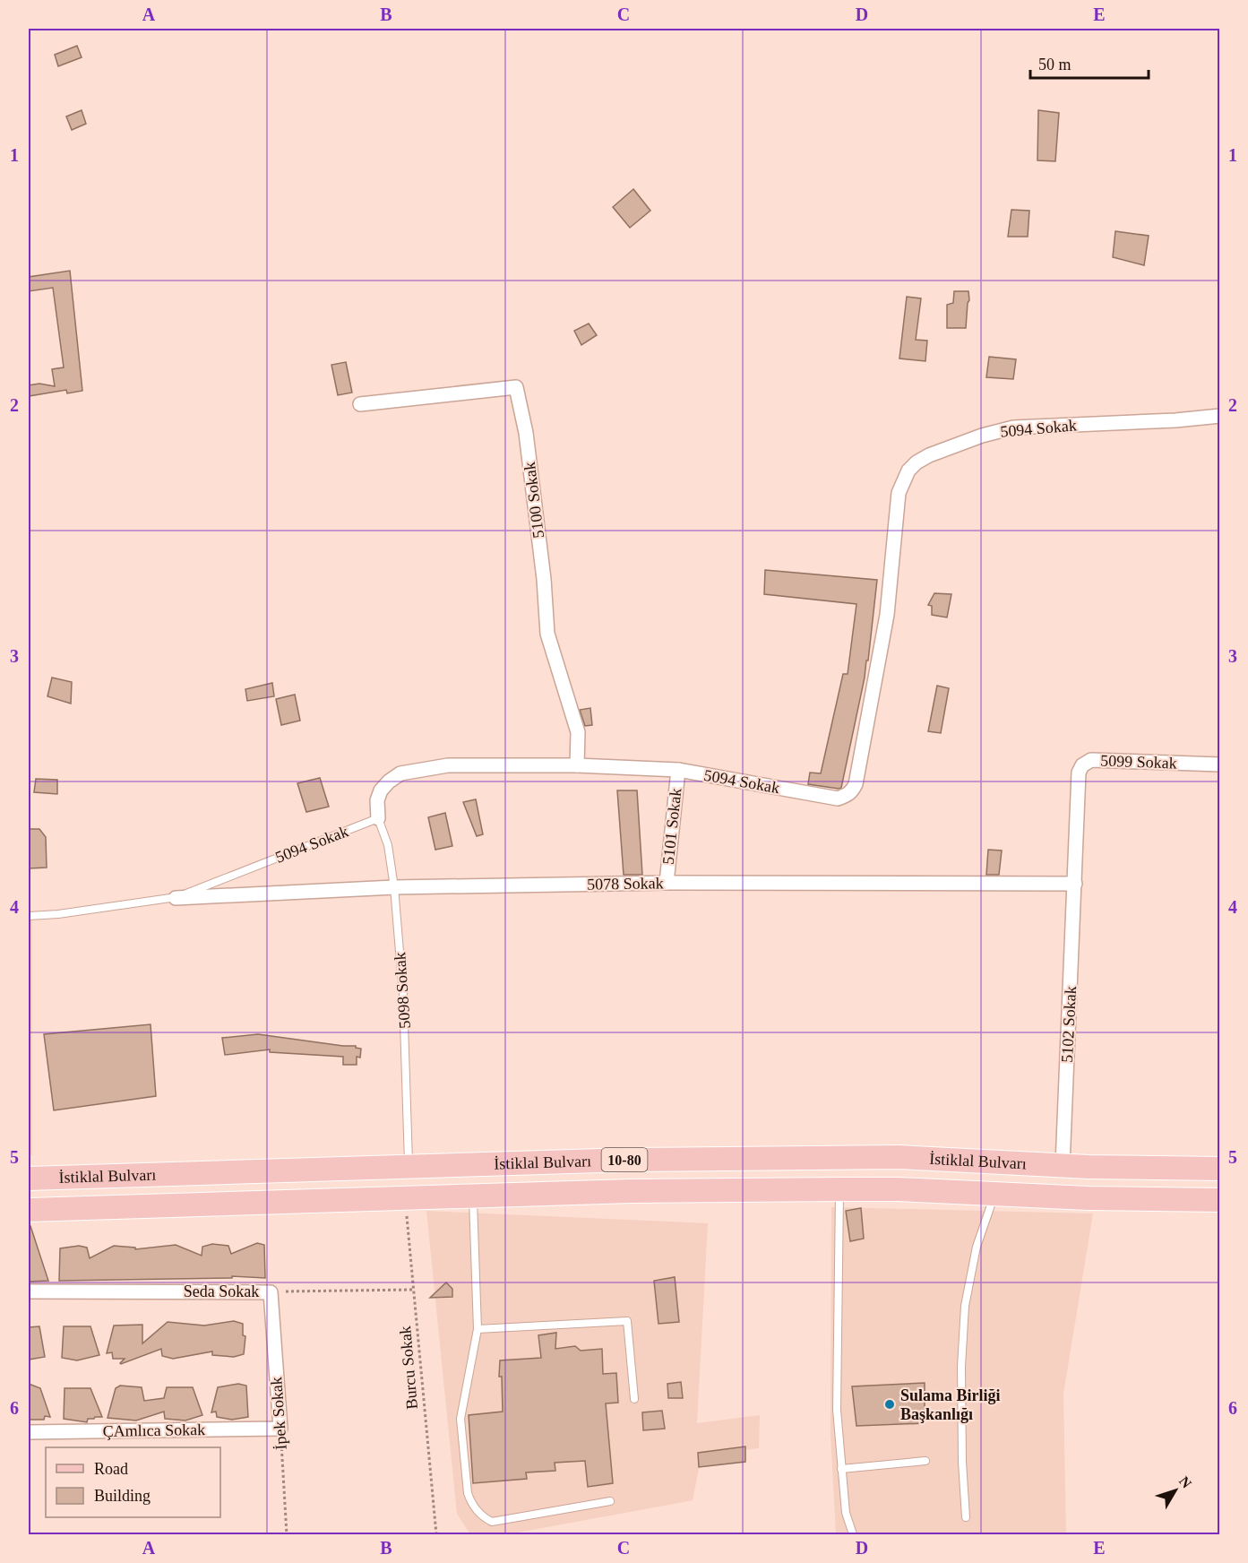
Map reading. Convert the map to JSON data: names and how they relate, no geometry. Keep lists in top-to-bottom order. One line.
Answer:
{"streets":{"main road":["10-80","İstiklal Bulvarı"],"street":["5094 Sokak","5100 Sokak","5099 Sokak","5101 Sokak","5078 Sokak","5102 Sokak","Seda Sokak","İpek Sokak","ÇAmlıca Sokak"],"lane":["5098 Sokak"],"path":["Burcu Sokak"]},"crossings":[["5094 Sokak","5100 Sokak"],["5094 Sokak","5101 Sokak"],["5094 Sokak","5078 Sokak"],["5094 Sokak","5098 Sokak"],["5099 Sokak","5078 Sokak"],["5099 Sokak","5102 Sokak"],["5101 Sokak","5078 Sokak"],["5078 Sokak","5098 Sokak"],["5078 Sokak","5102 Sokak"],["5098 Sokak","İstiklal Bulvarı"],["5102 Sokak","İstiklal Bulvarı"],["İstiklal Bulvarı","Burcu Sokak"],["Seda Sokak","Burcu Sokak"],["Seda Sokak","İpek Sokak"],["İpek Sokak","ÇAmlıca Sokak"]],"places":["Sulama Birliği Başkanlığı"],"legend":["Road","Building"],"scale_bar":"50 m","north":"top right","grid":{"columns":["A","B","C","D","E"],"rows":["1","2","3","4","5","6"]}}
